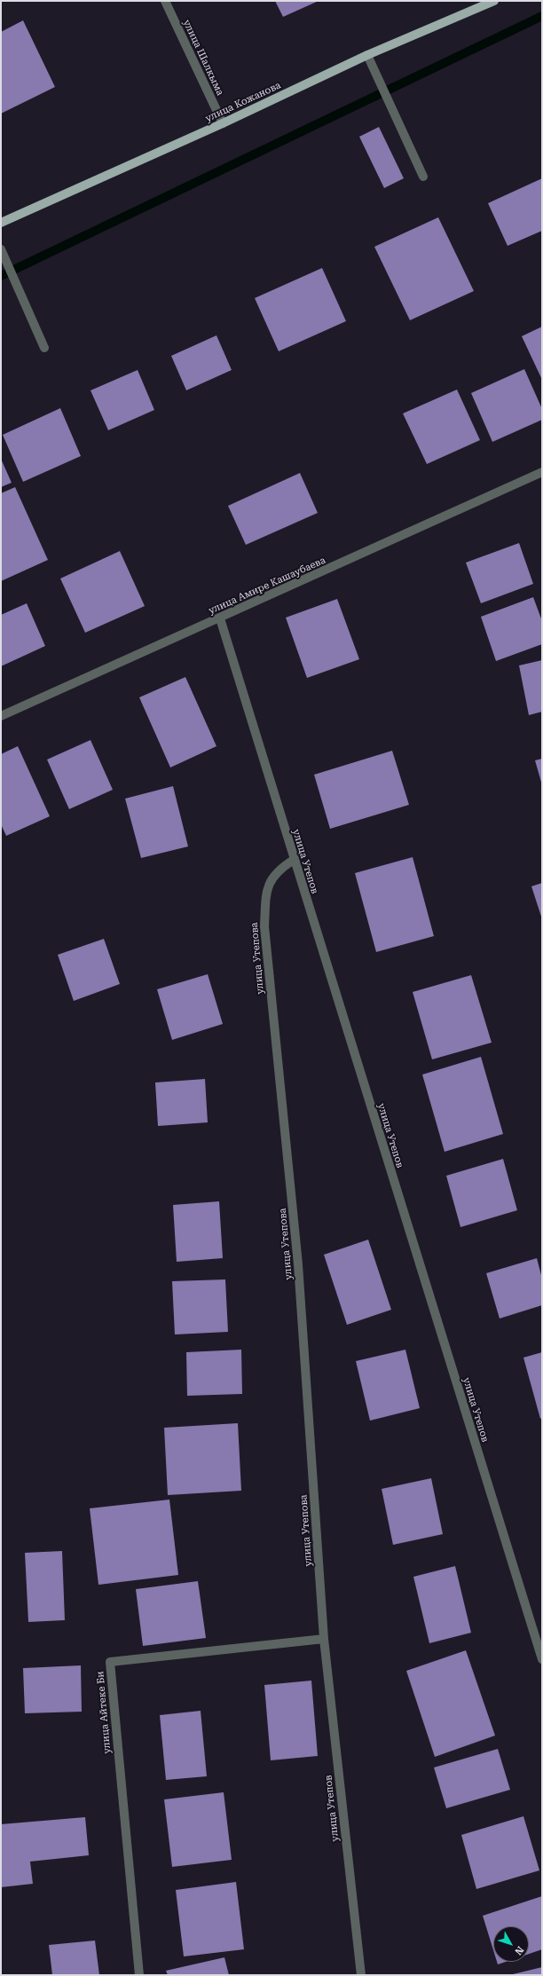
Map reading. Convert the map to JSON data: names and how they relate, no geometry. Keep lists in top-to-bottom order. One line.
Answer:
{"streets":{"main road":["улица Кожанова"],"street":["улица Шалкыма","улица Амире Кашаубаева","улица Утепов","улица Утепова","улица Айтеке Би"]},"crossings":[["улица Шалкыма","улица Кожанова"],["улица Амире Кашаубаева","улица Утепов"],["улица Утепов","улица Утепова"],["улица Утепов","улица Айтеке Би"],["улица Утепова","улица Айтеке Би"]],"north":"bottom right"}
